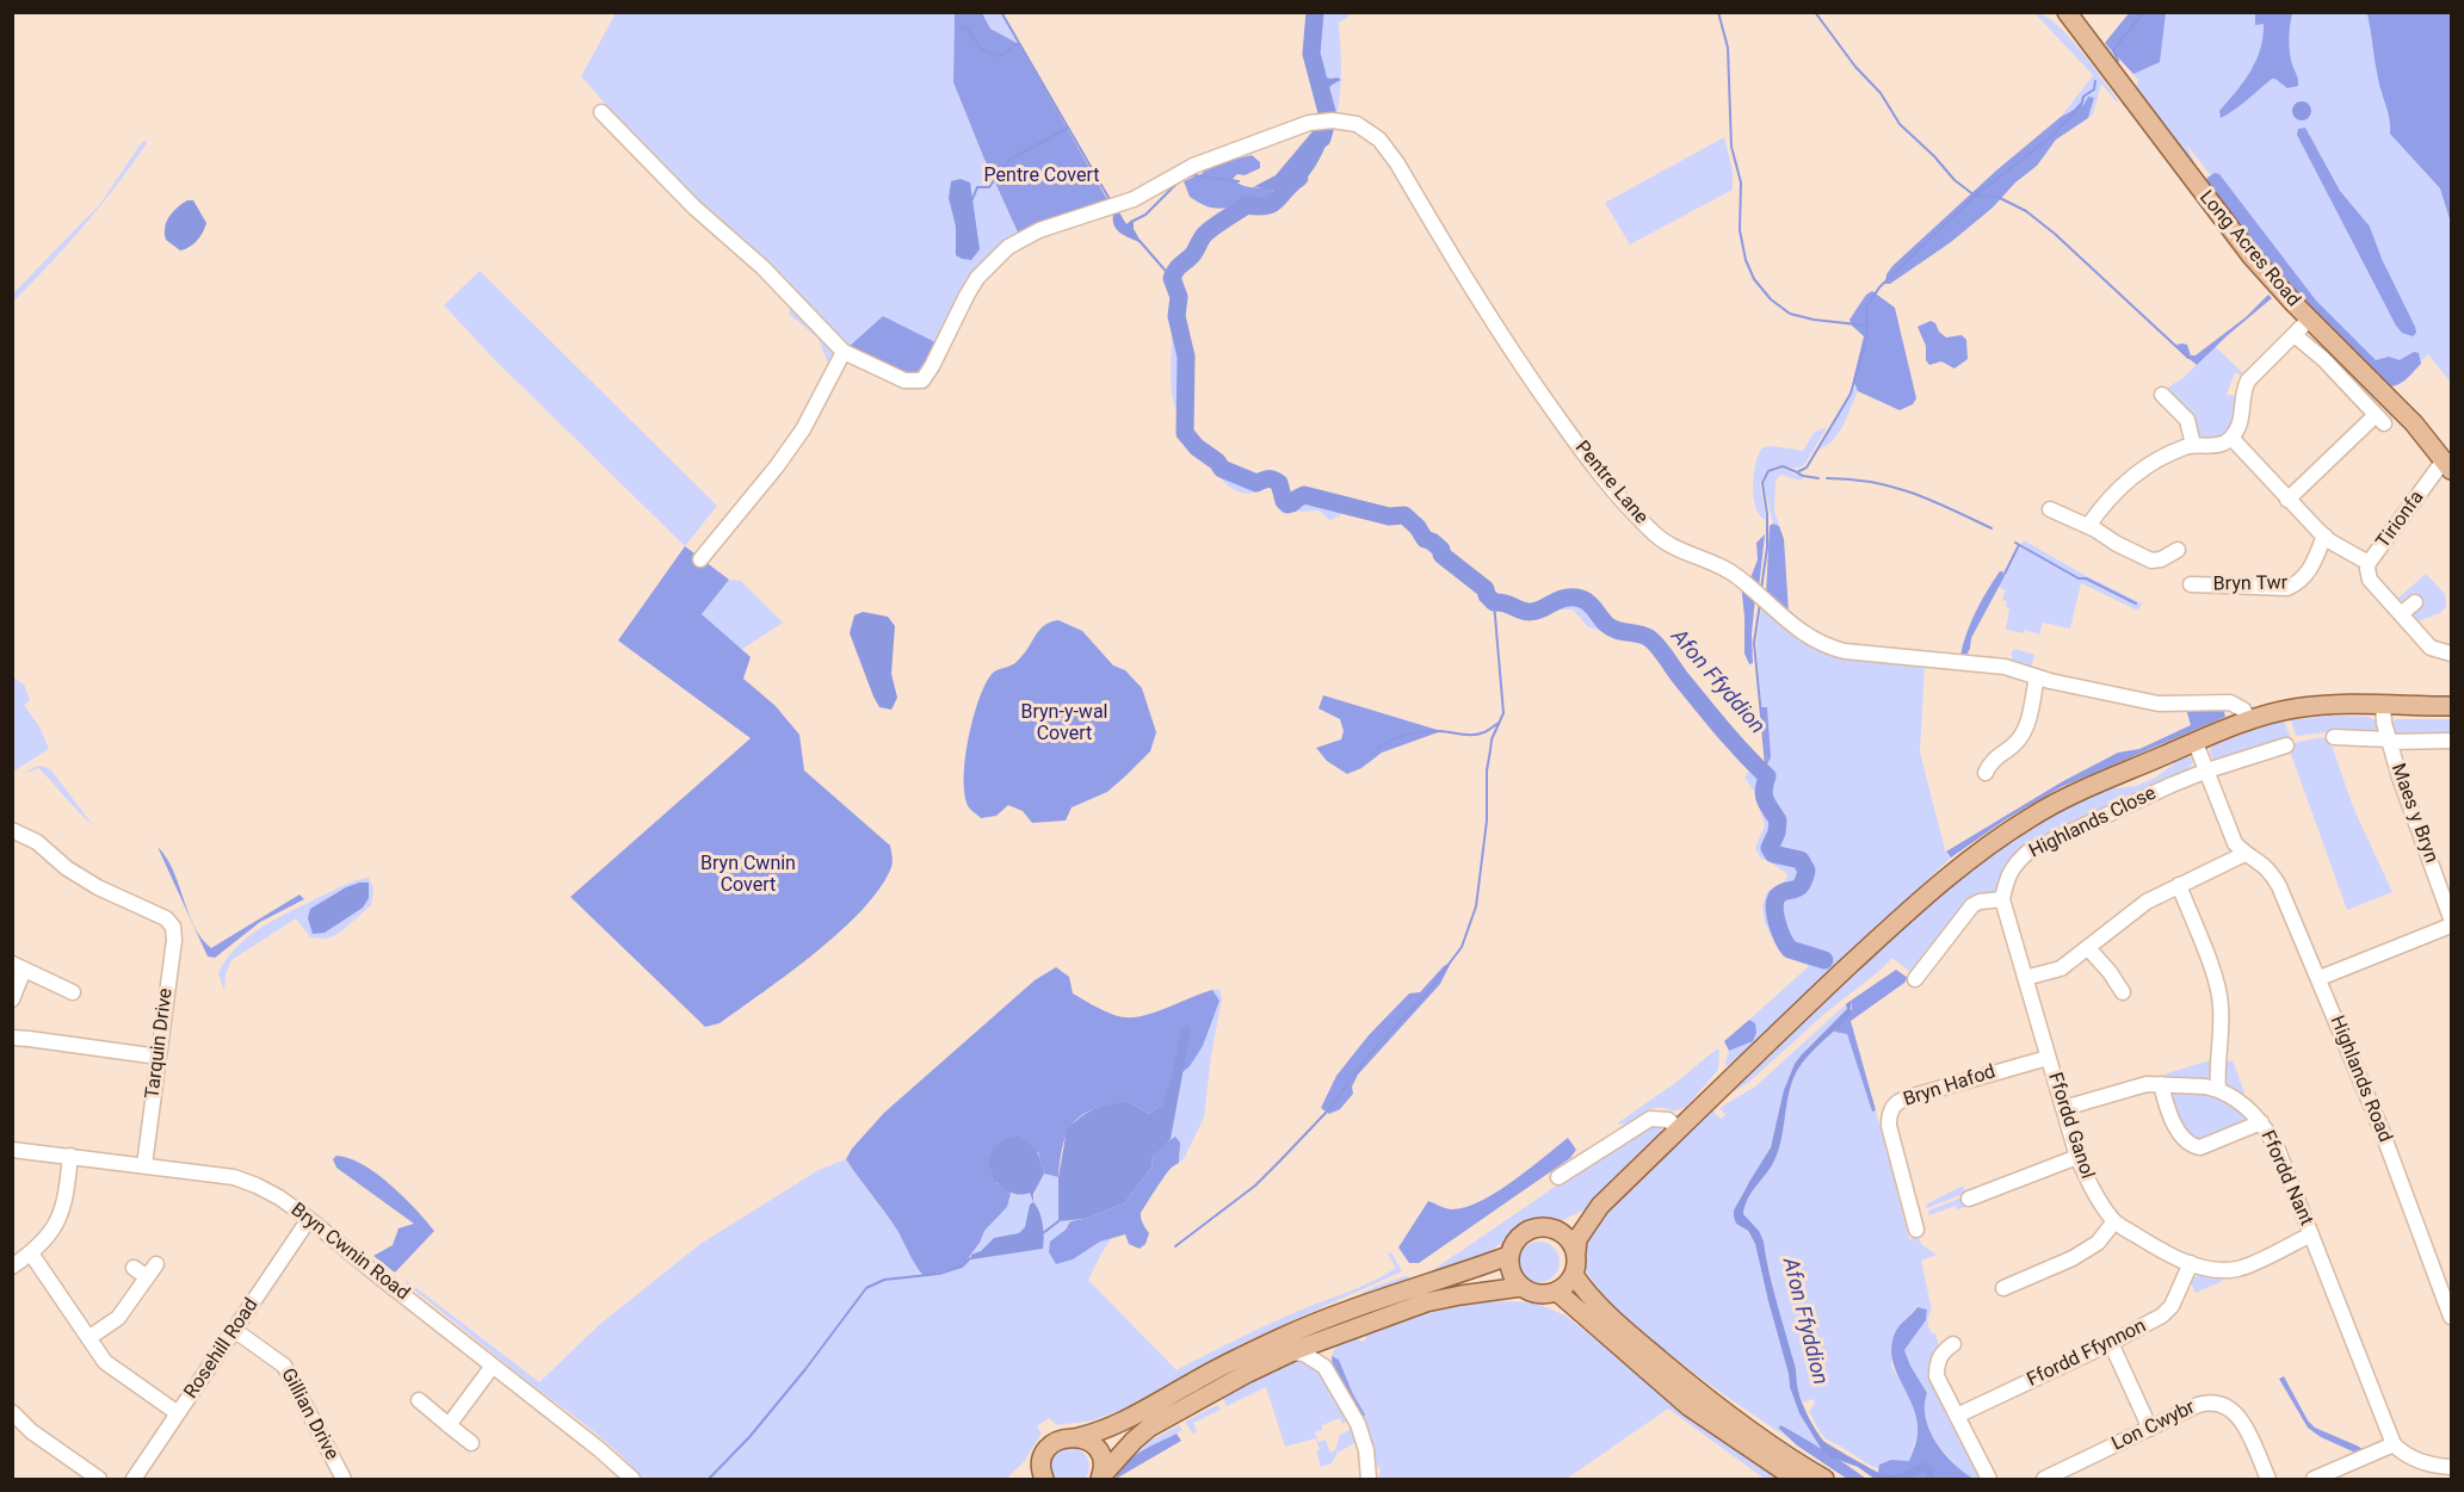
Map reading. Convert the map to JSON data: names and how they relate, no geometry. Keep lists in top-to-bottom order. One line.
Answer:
{"streets":{"main road":["Long Acres Road"],"street":["Pentre Lane","Tirionfa","Bryn Twr","Maes y Bryn","Highlands Close","Tarquin Drive","Highlands Road","Bryn Hafod","Ffordd Ganol","Ffordd Nant","Bryn Cwnin Road","Rosehill Road","Ffordd Ffynnon","Gillian Drive","Lon Cwybr"]},"crossings":[["Long Acres Road","Tirionfa"],["Highlands Close","Ffordd Ganol"],["Tarquin Drive","Bryn Cwnin Road"],["Bryn Hafod","Ffordd Ganol"],["Ffordd Ganol","Ffordd Nant"],["Ffordd Ganol","Ffordd Ffynnon"],["Bryn Cwnin Road","Rosehill Road"],["Rosehill Road","Gillian Drive"]],"water":["Afon Ffyddion"],"parks":["Pentre Covert","Bryn-y-wal Covert","Bryn Cwnin Covert"]}
